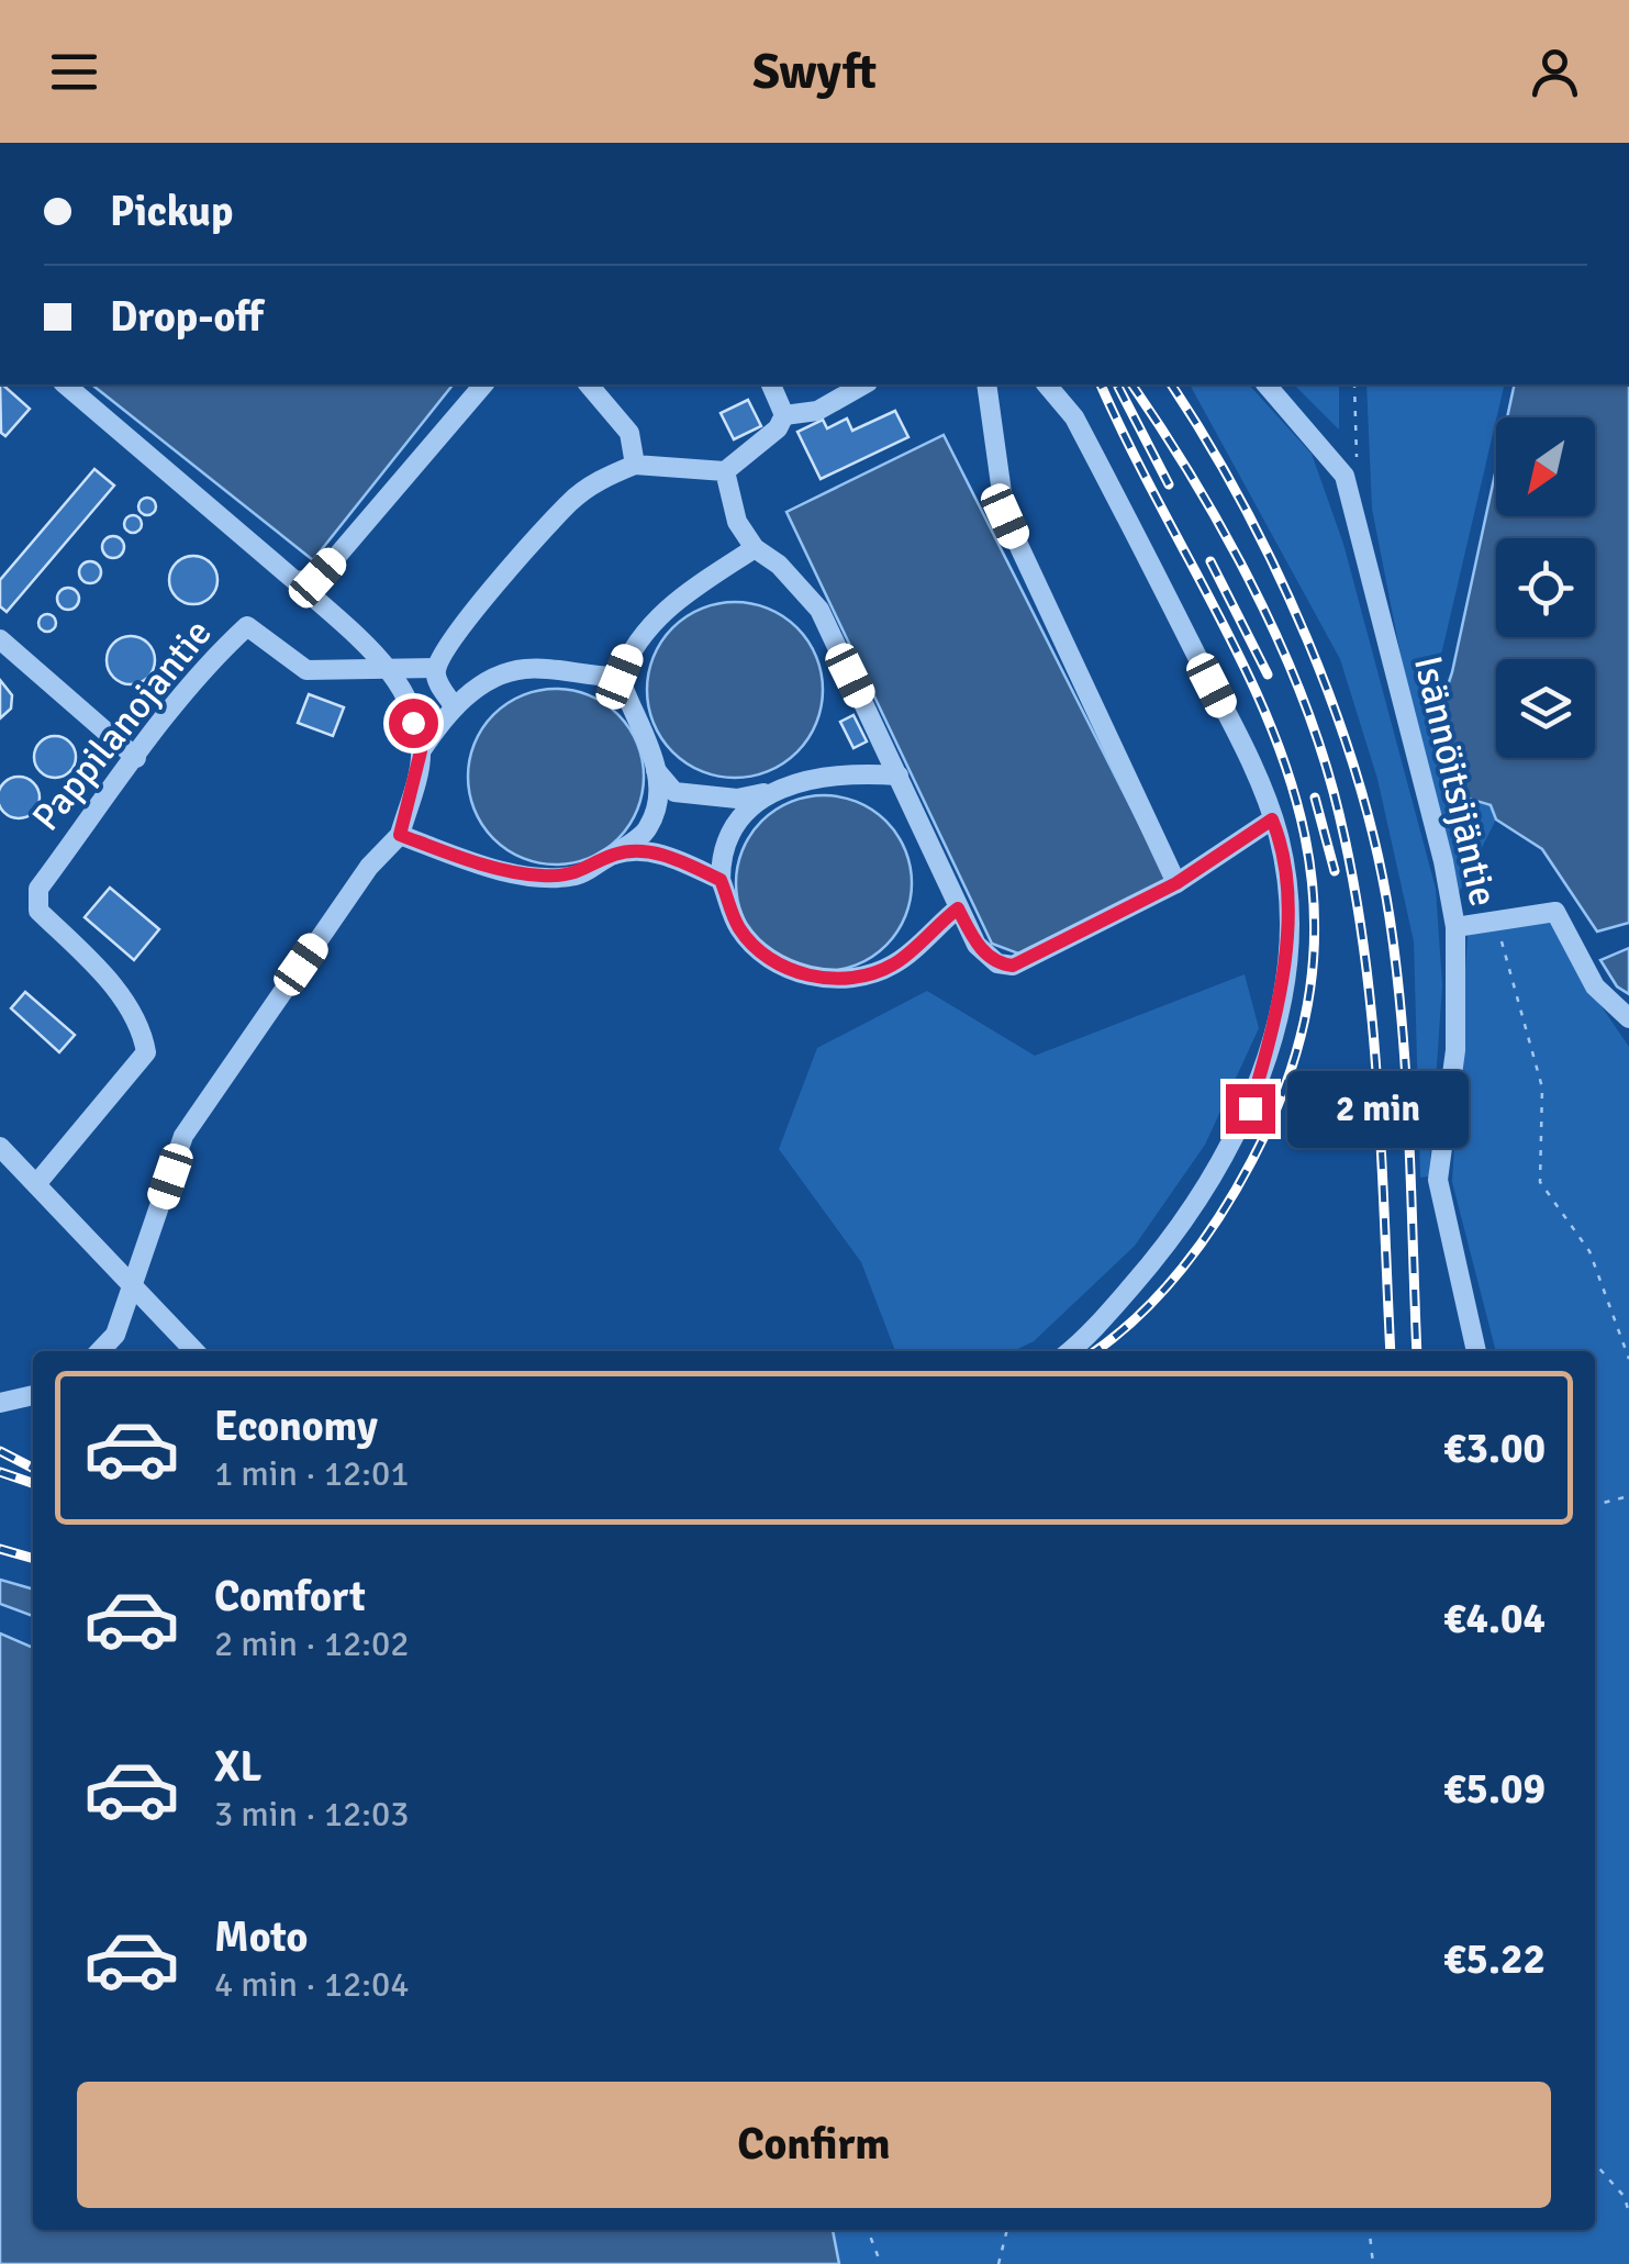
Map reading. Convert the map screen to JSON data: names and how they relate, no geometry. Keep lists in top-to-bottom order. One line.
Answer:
{"streets":{"street":["Pappilanojantie","Isännöitsijäntie"]},"north":"bottom left","page":{"header":"Swyft","banner":["Pickup","Drop-off"],"bubble":"2 min","list":[{"name":"Economy","note":"1 min · 12:01","value":"€3.00"},{"name":"Comfort","note":"2 min · 12:02","value":"€4.04"},{"name":"XL","note":"3 min · 12:03","value":"€5.09"},{"name":"Moto","note":"4 min · 12:04","value":"€5.22"}],"buttons":"Confirm"}}
